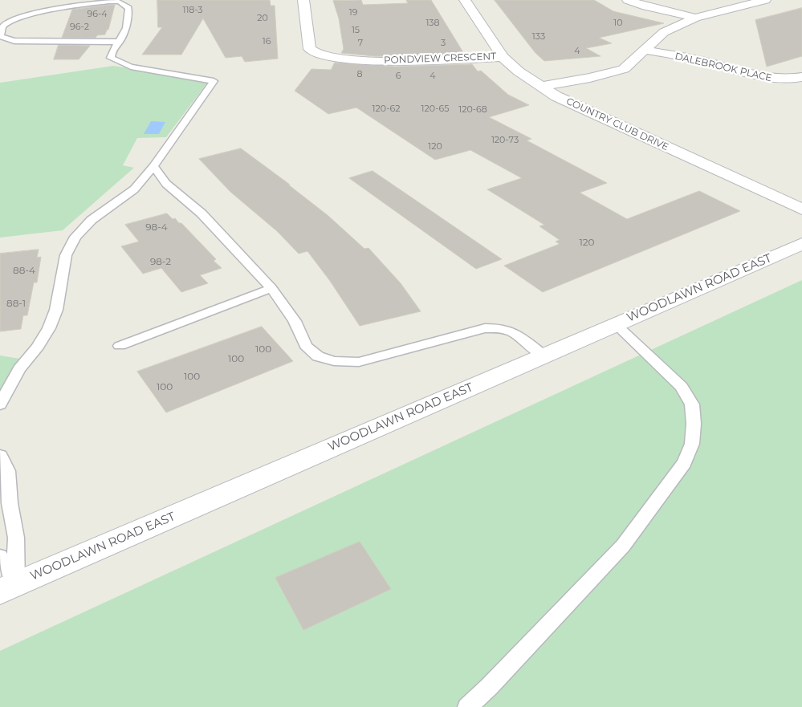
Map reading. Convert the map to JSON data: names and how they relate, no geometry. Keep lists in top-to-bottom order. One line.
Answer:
{"streets":{"street":["PONDVIEW CRESCENT","DALEBROOK PLACE","COUNTRY CLUB DRIVE","WOODLAWN ROAD EAST"]},"crossings":[["PONDVIEW CRESCENT","COUNTRY CLUB DRIVE"]],"house_numbers":["118-3","19","96-4","20","138","10","96-2","15","133","16","7","3","4","8","6","4","120-62","120-65","120-68","120-73","120","98-4","120","98-2","88-4","88-1","100","100","100","100"]}
